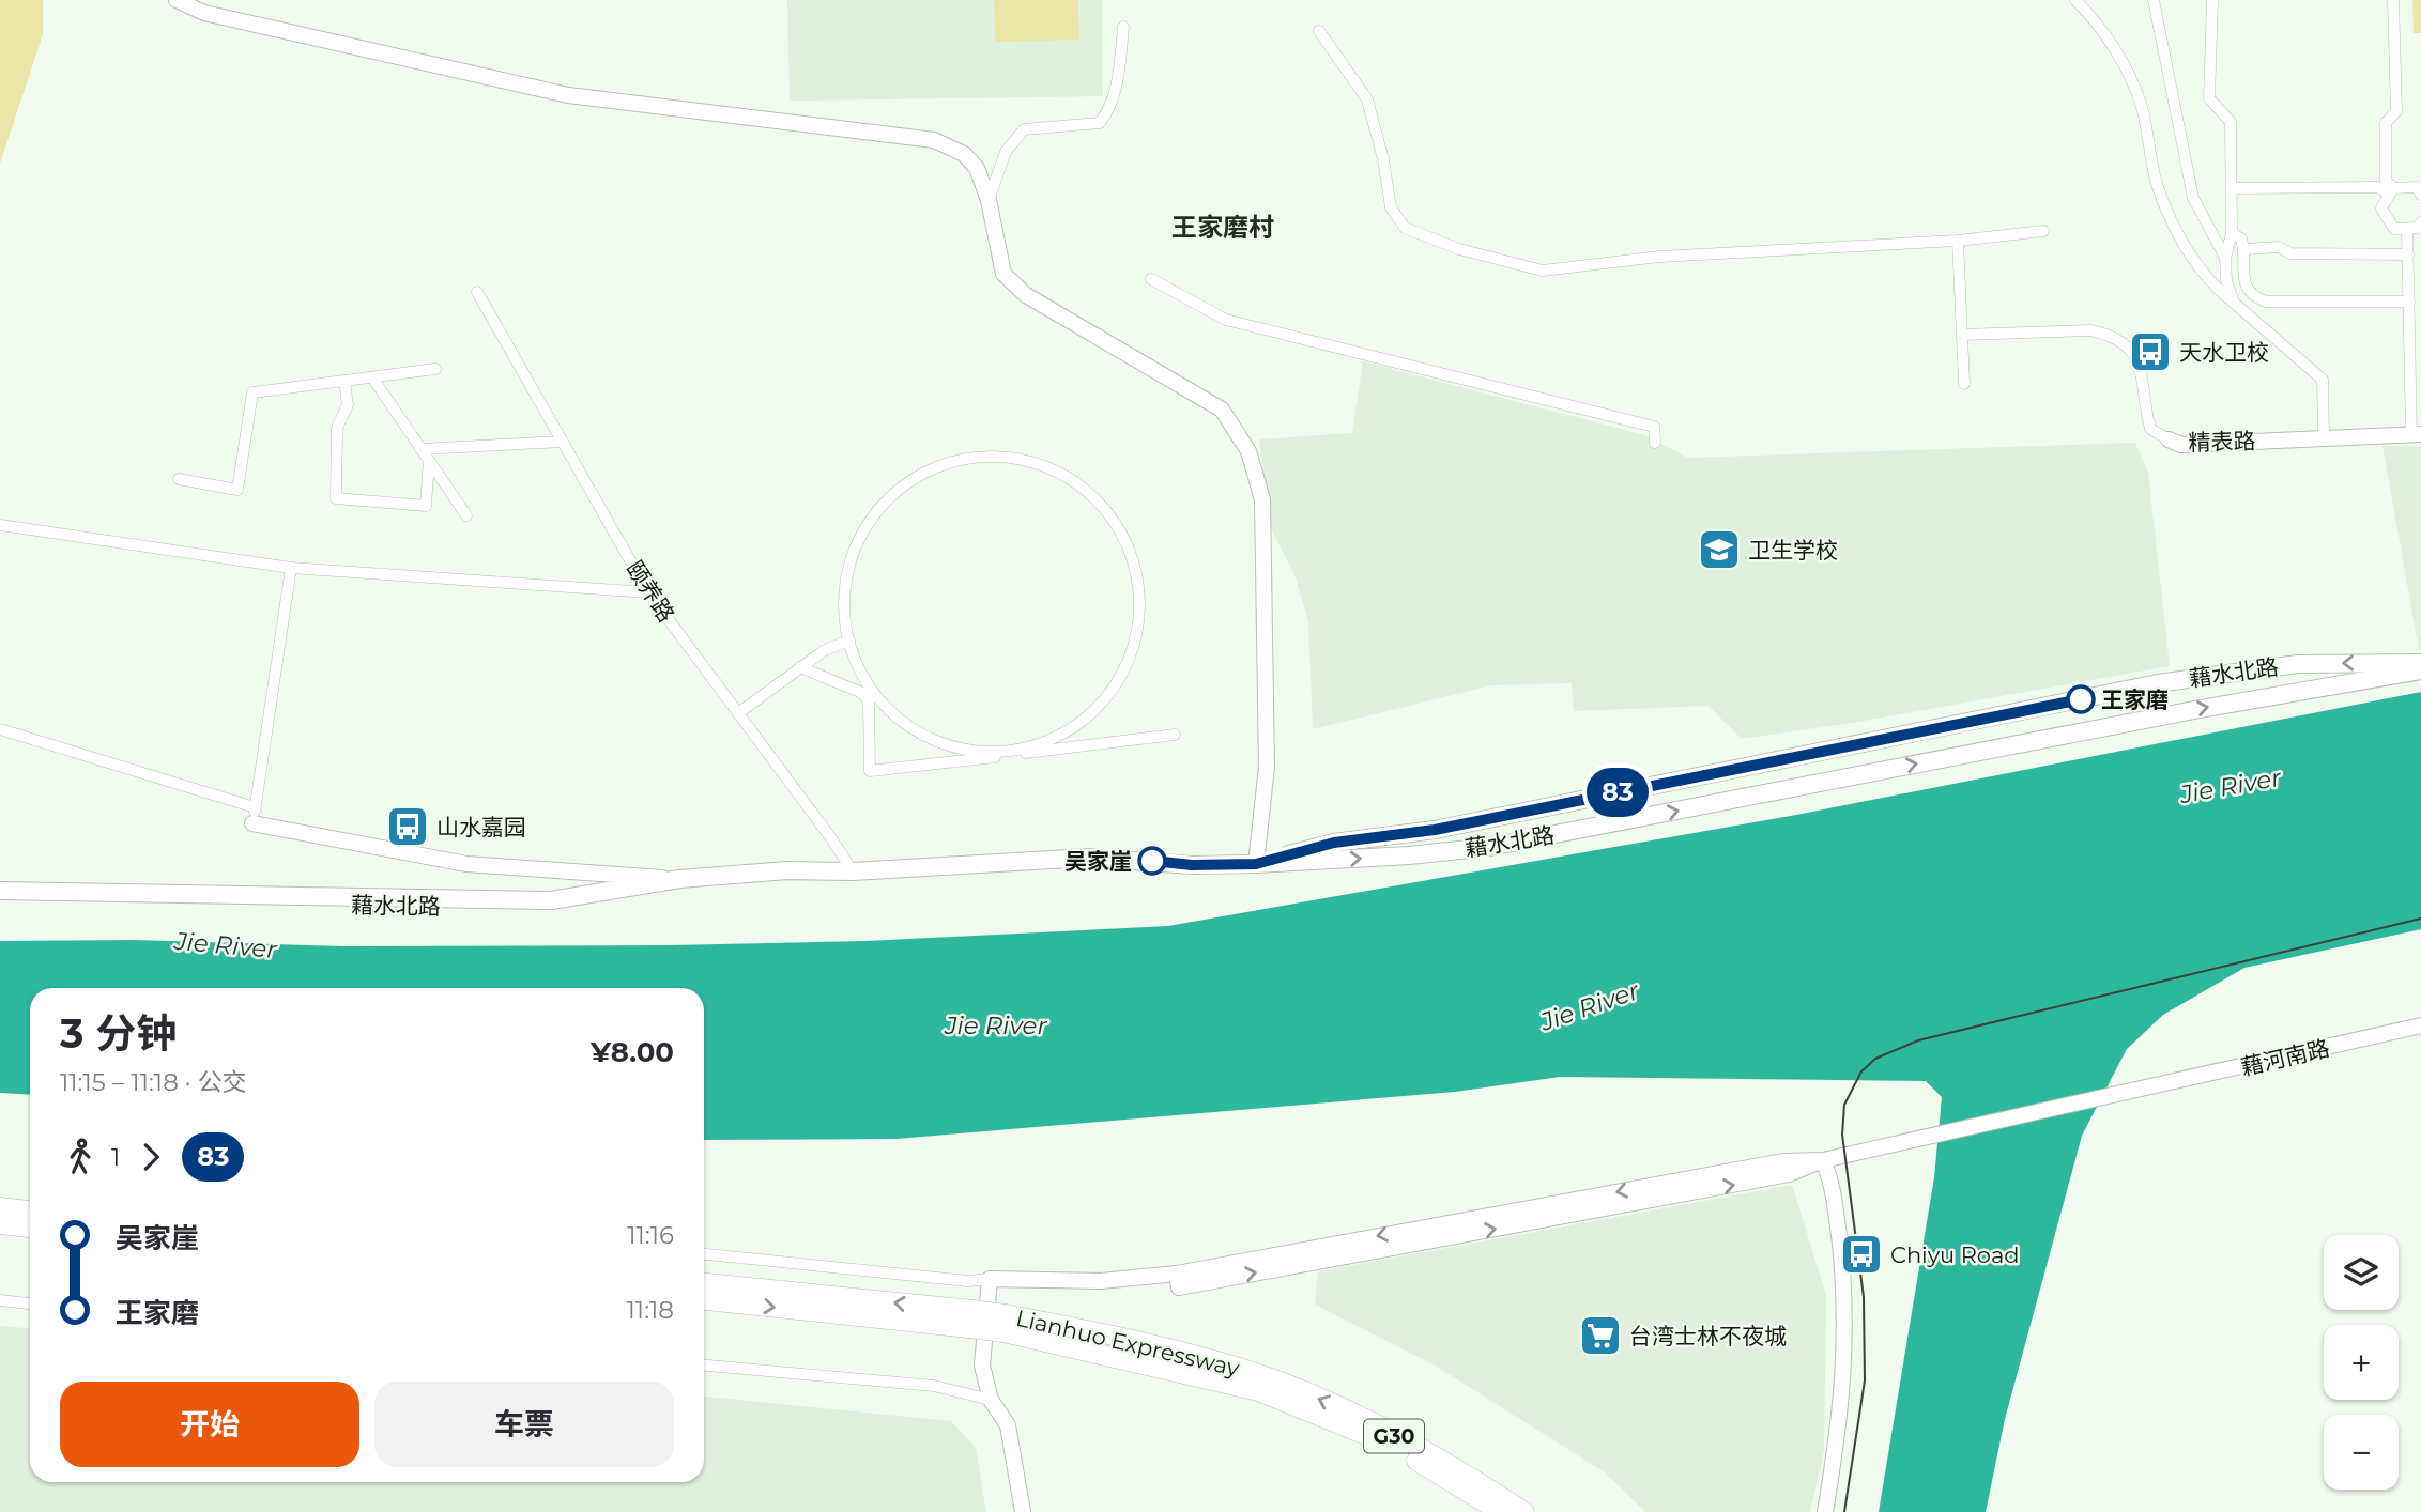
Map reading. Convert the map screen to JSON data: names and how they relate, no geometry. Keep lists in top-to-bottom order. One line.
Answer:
{"streets":{"highway":["Lianhuo Expressway","G30"],"main road":["精表路","藉水北路","藉河南路"],"street":["颐养路"]},"crossings":[["颐养路","藉水北路"]],"districts":["王家磨村"],"water":["Jie River"],"places":{"bus stop":["天水卫校","山水嘉园","Chiyu Road"],"school or university":["卫生学校"],"other":["王家磨","吴家崖"],"supermarket":["台湾士林不夜城"]},"lines":["bus line 83"],"page":{"on_map":"83","heading":["3 分钟","11:15 – 11:18 · 公交","¥8.00"],"legs":["1","83"],"list":[{"name":"吴家崖","value":"11:16"},{"name":"王家磨","value":"11:18"}],"map_buttons":["+","−"],"buttons":["开始","车票"]}}
